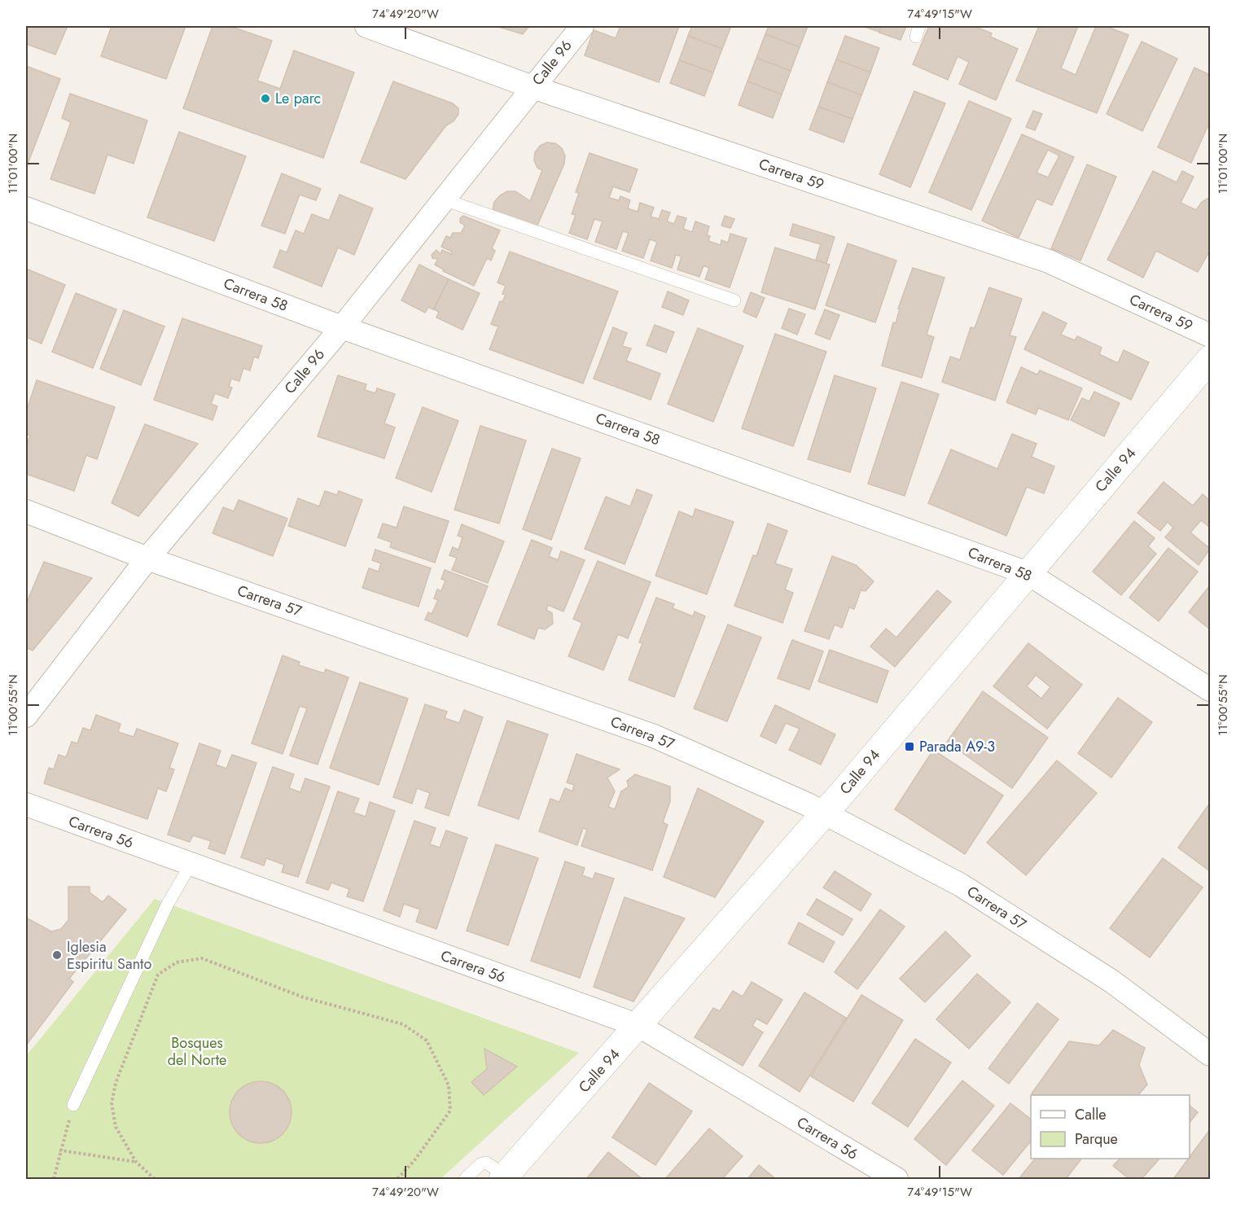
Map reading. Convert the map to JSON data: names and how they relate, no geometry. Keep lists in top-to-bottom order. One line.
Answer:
{"streets":{"street":["Calle 96","Carrera 59","Carrera 58","Calle 94","Carrera 57","Carrera 56"]},"crossings":[["Calle 96","Carrera 59"],["Calle 96","Carrera 58"],["Calle 96","Carrera 57"],["Carrera 58","Calle 94"],["Calle 94","Carrera 57"],["Calle 94","Carrera 56"]],"parks":["Bosques del Norte"],"places":{"other":["Le parc","Iglesia Espiritu Santo"],"transit":["Parada A9-3"]},"legend":["Calle","Parque"],"coordinates":["74°49'20\"W","74°49'15\"W","11°01'00\"N","11°00'55\"N"]}
